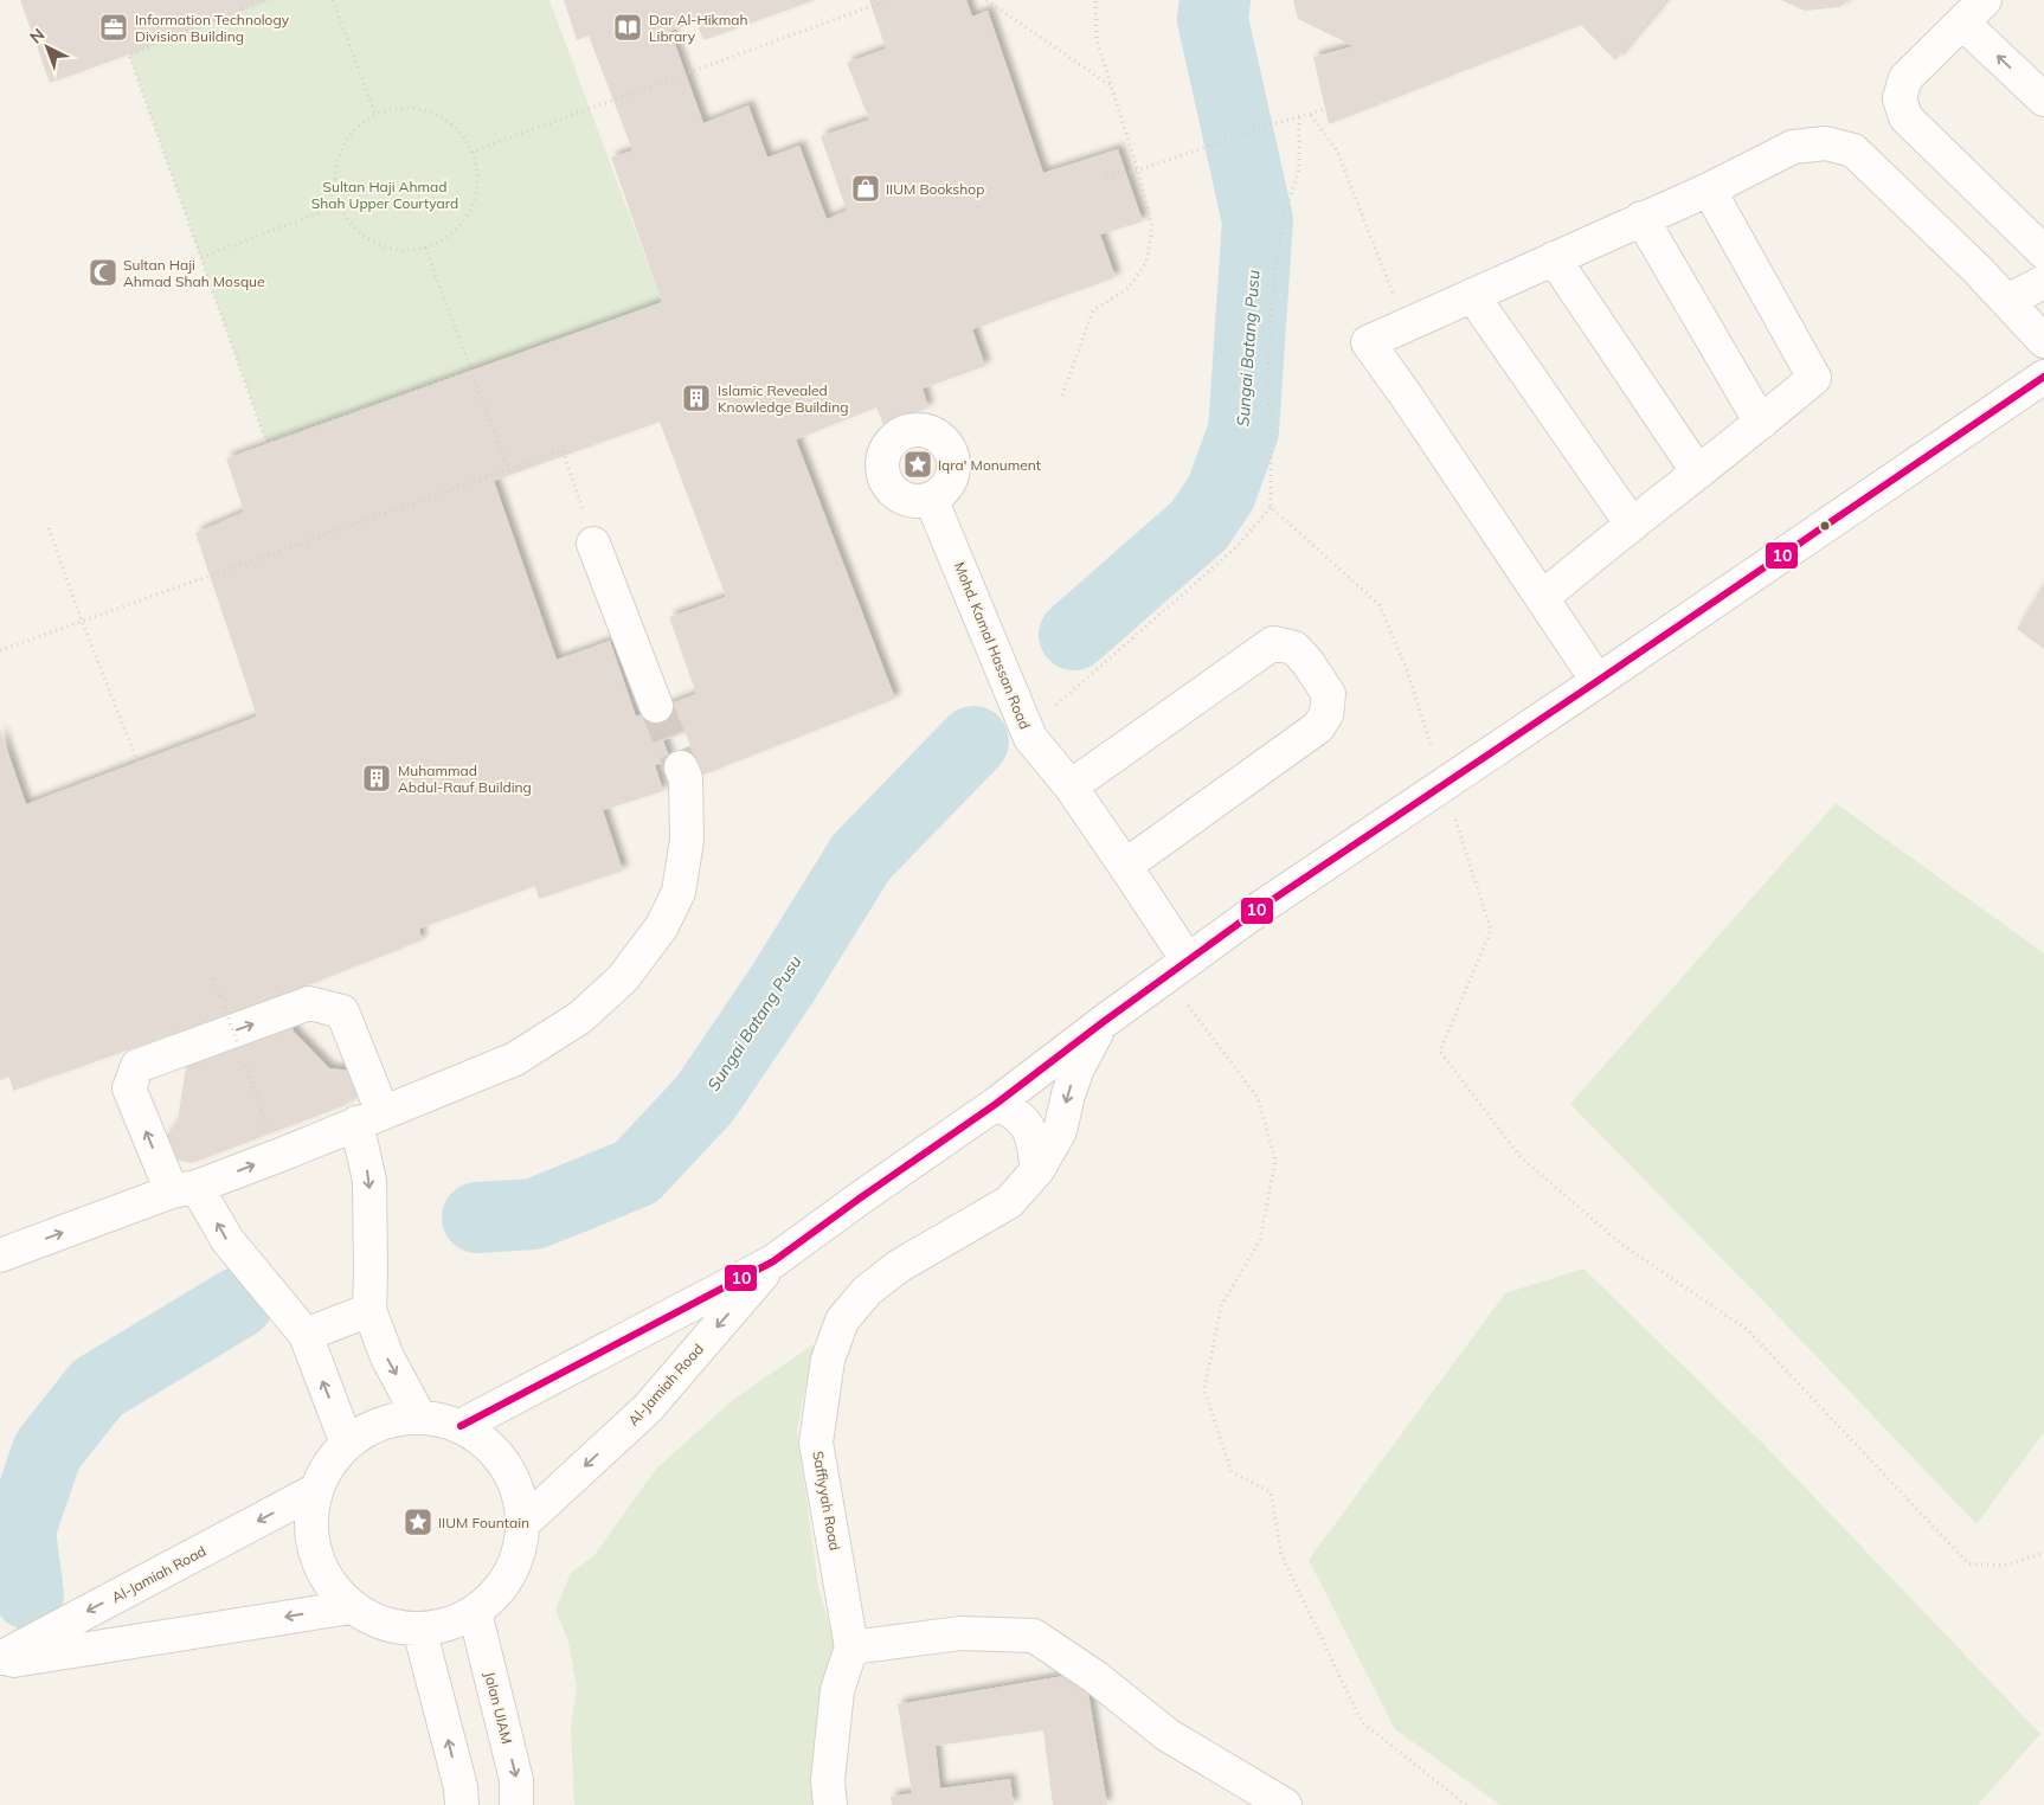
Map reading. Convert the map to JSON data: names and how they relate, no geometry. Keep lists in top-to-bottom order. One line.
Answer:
{"streets":{"street":["Mohd. Kamal Hassan Road","Al-Jamiah Road","Saffiyyah Road","Jalan UIAM"]},"crossings":[["Mohd. Kamal Hassan Road","Al-Jamiah Road"],["Al-Jamiah Road","Saffiyyah Road"],["Al-Jamiah Road","Jalan UIAM"]],"water":["Sungai Batang Pusu"],"parks":["Sultan Haji Ahmad Shah Upper Courtyard"],"places":{"office":["Information Technology Division Building"],"library":["Dar Al-Hikmah Library"],"shop":["IIUM Bookshop"],"mosque":["Sultan Haji Ahmad Shah Mosque"],"building":["Islamic Revealed Knowledge Building","Muhammad Abdul-Rauf Building"],"place":["Iqra' Monument","IIUM Fountain"]},"lines":["transit line 10"],"north":"top left"}
